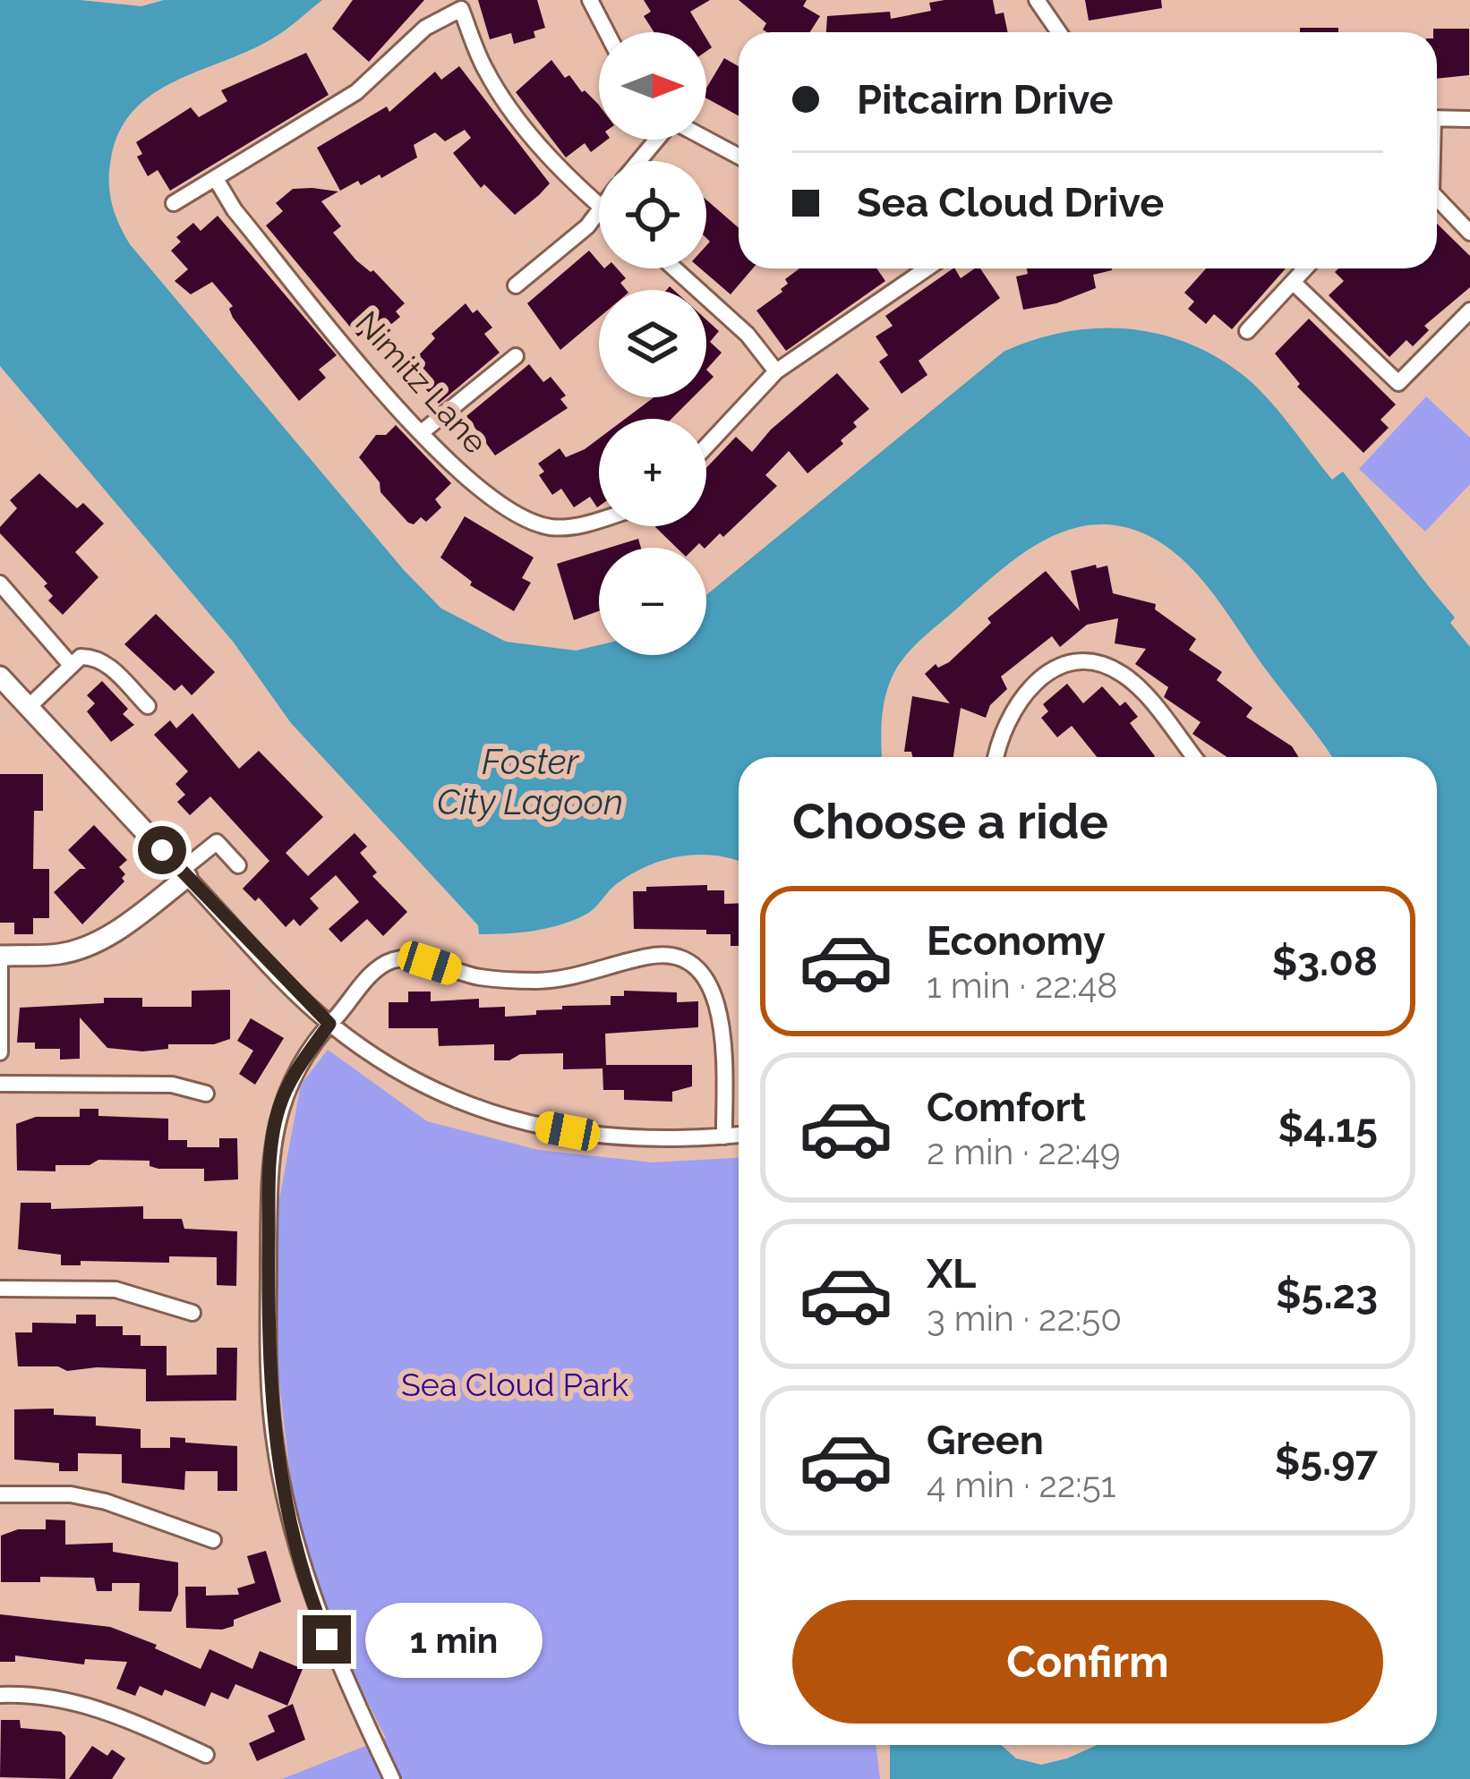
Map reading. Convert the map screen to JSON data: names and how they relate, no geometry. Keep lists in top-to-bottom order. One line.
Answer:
{"streets":{"street":["Nimitz Lane"]},"water":["Foster City Lagoon"],"parks":["Sea Cloud Park"],"north":"right","page":{"map_buttons":["+","−"],"banner":["Pitcairn Drive","Sea Cloud Drive"],"heading":"Choose a ride","list":[{"name":"Economy","note":"1 min · 22:48","value":"$3.08"},{"name":"Comfort","note":"2 min · 22:49","value":"$4.15"},{"name":"XL","note":"3 min · 22:50","value":"$5.23"},{"name":"Green","note":"4 min · 22:51","value":"$5.97"}],"buttons":"Confirm","bubble":"1 min"}}
